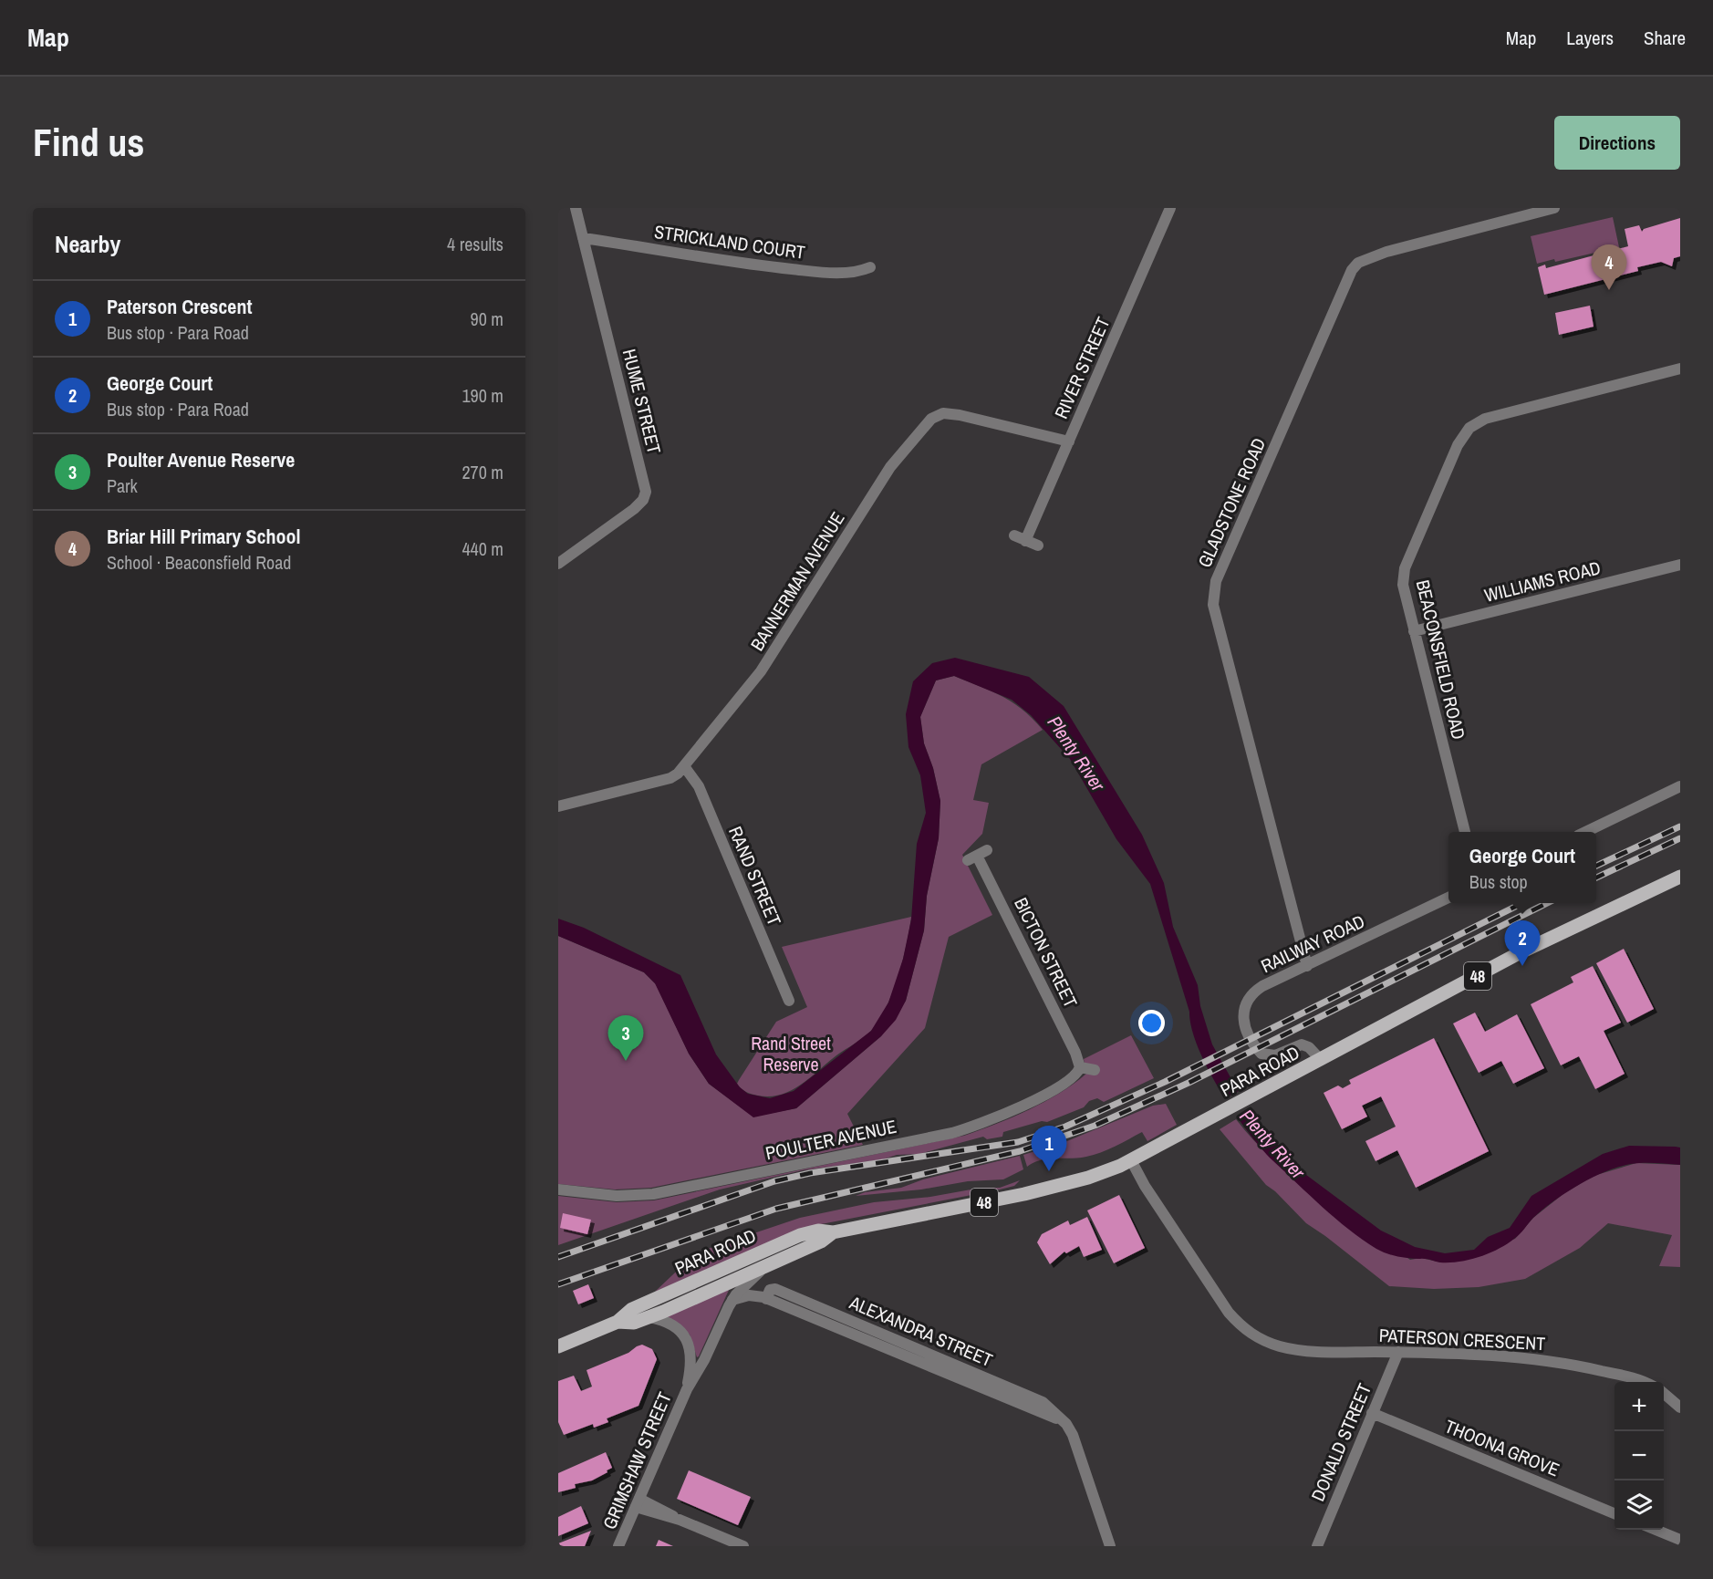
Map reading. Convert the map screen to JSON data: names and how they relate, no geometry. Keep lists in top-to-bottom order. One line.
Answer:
{"streets":{"main road":["48","PARA ROAD"],"street":["STRICKLAND COURT","RIVER STREET","HUME STREET","GLADSTONE ROAD","BANNERMAN AVENUE","WILLIAMS ROAD","BEACONSFIELD ROAD","RAND STREET","RAILWAY ROAD","BICTON STREET","POULTER AVENUE","ALEXANDRA STREET","PATERSON CRESCENT","DONALD STREET","THOONA GROVE","GRIMSHAW STREET"]},"crossings":[["STRICKLAND COURT","HUME STREET"],["RIVER STREET","BANNERMAN AVENUE"],["GLADSTONE ROAD","RAILWAY ROAD"],["BANNERMAN AVENUE","RAND STREET"],["WILLIAMS ROAD","BEACONSFIELD ROAD"],["RAILWAY ROAD","PARA ROAD"],["BICTON STREET","POULTER AVENUE"],["PARA ROAD","PATERSON CRESCENT"],["PARA ROAD","GRIMSHAW STREET"],["ALEXANDRA STREET","GRIMSHAW STREET"],["PATERSON CRESCENT","DONALD STREET"],["DONALD STREET","THOONA GROVE"]],"water":["Plenty River"],"parks":["Rand Street Reserve"],"page":{"header":"Map","nav":["Map","Layers","Share"],"buttons":"Directions","title":"Find us","heading":["Nearby","4 results"],"pins":["4","2","3","1"],"list":[{"mark":"1","name":"Paterson Crescent","note":"Bus stop · Para Road","value":"90 m"},{"mark":"2","name":"George Court","note":"Bus stop · Para Road","value":"190 m"},{"mark":"3","name":"Poulter Avenue Reserve","note":"Park","value":"270 m"},{"mark":"4","name":"Briar Hill Primary School","note":"School · Beaconsfield Road","value":"440 m"}],"popup":["George Court","Bus stop"],"map_buttons":["+","−"]}}
